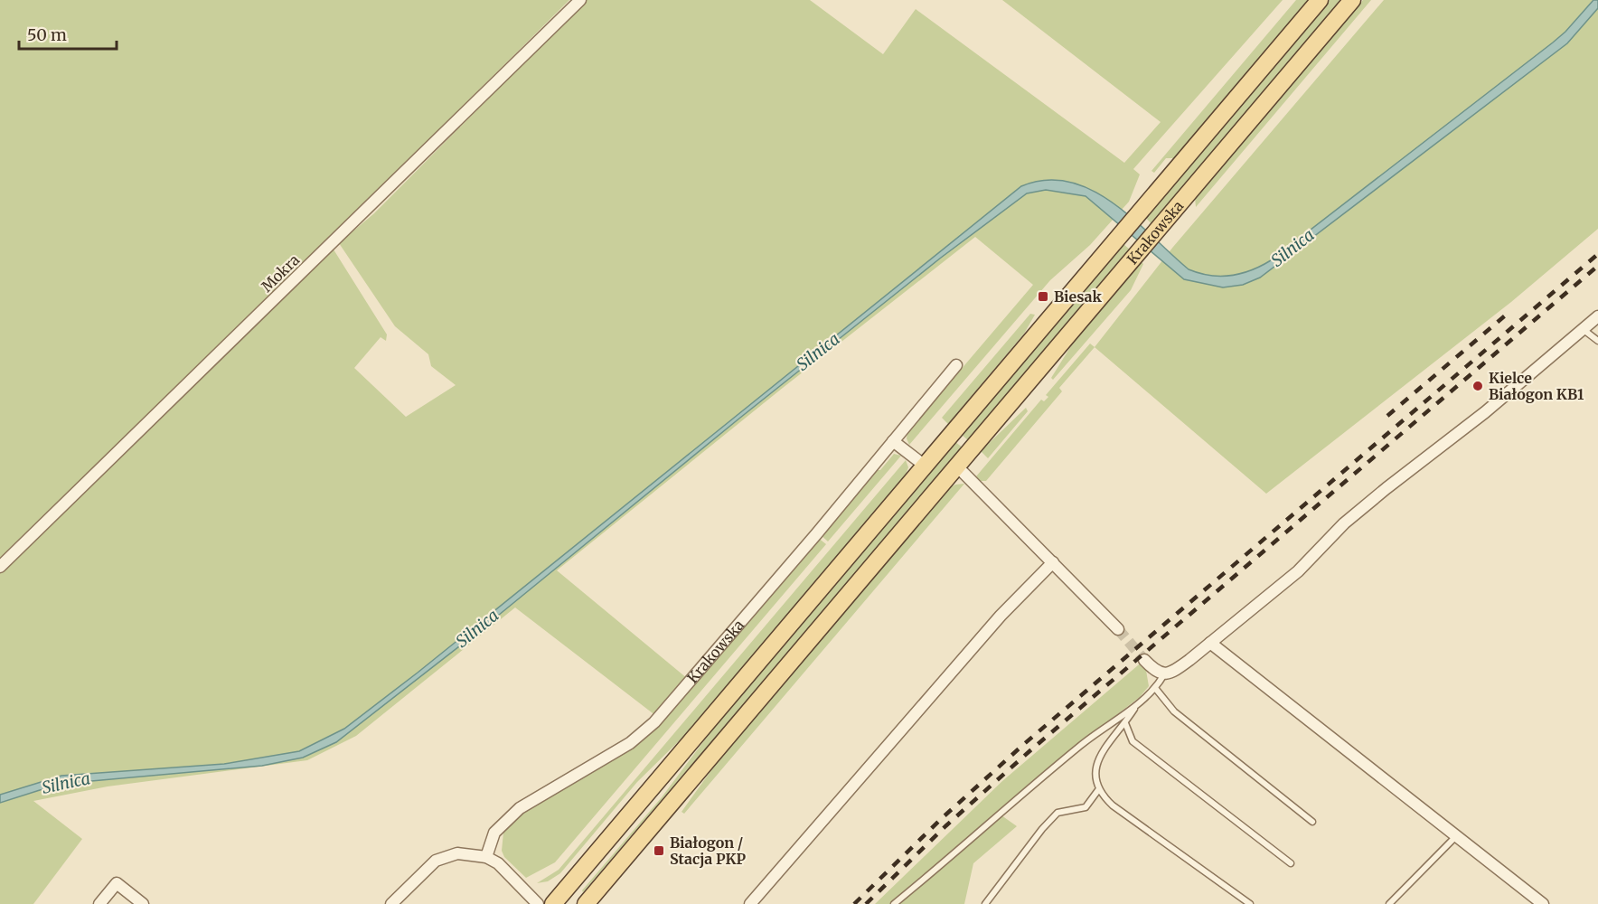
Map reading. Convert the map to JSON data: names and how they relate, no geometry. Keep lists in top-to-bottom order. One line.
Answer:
{"streets":{"main road":["Krakowska"],"street":["Mokra"]},"water":["Silnica"],"places":{"transit":["Biesak","Białogon / Stacja PKP"],"other":["Kielce Białogon KB1"]},"scale_bar":"50 m"}
